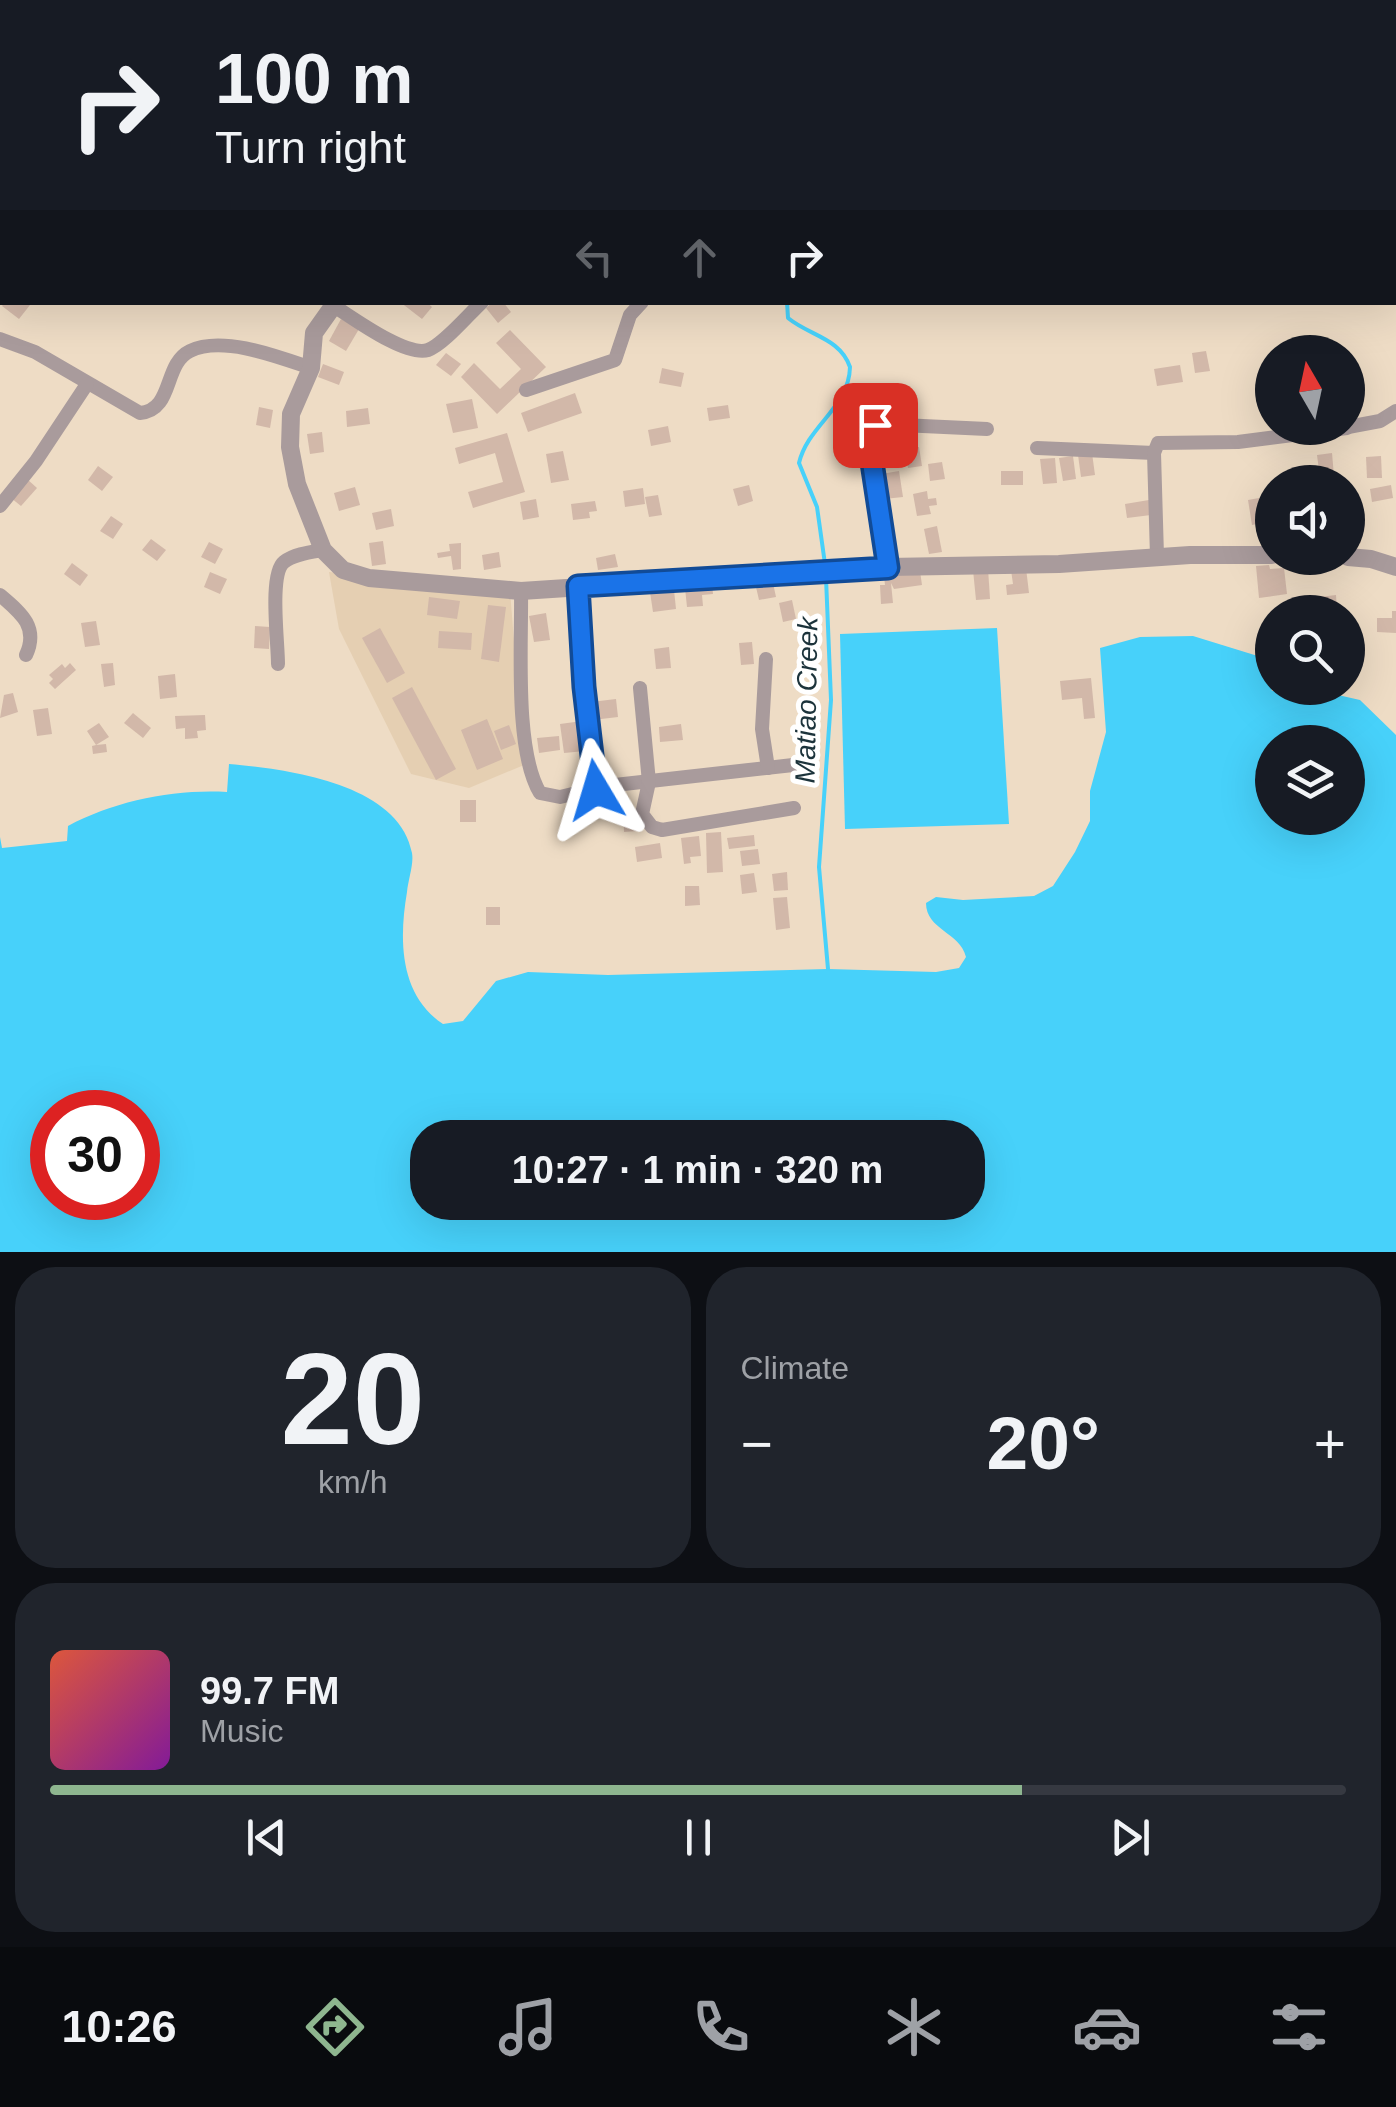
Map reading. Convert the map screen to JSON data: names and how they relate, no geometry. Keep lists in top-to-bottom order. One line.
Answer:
{"water":["Matiao Creek"],"north":"top","page":{"turn":["100 m","Turn right"],"limit":"30","trip":"10:27 · 1 min · 320 m","tile":[["20","km/h"],"Climate"],"heat":["−","20°","+"],"song":["99.7 FM","Music"],"tabs":"10:26"}}
